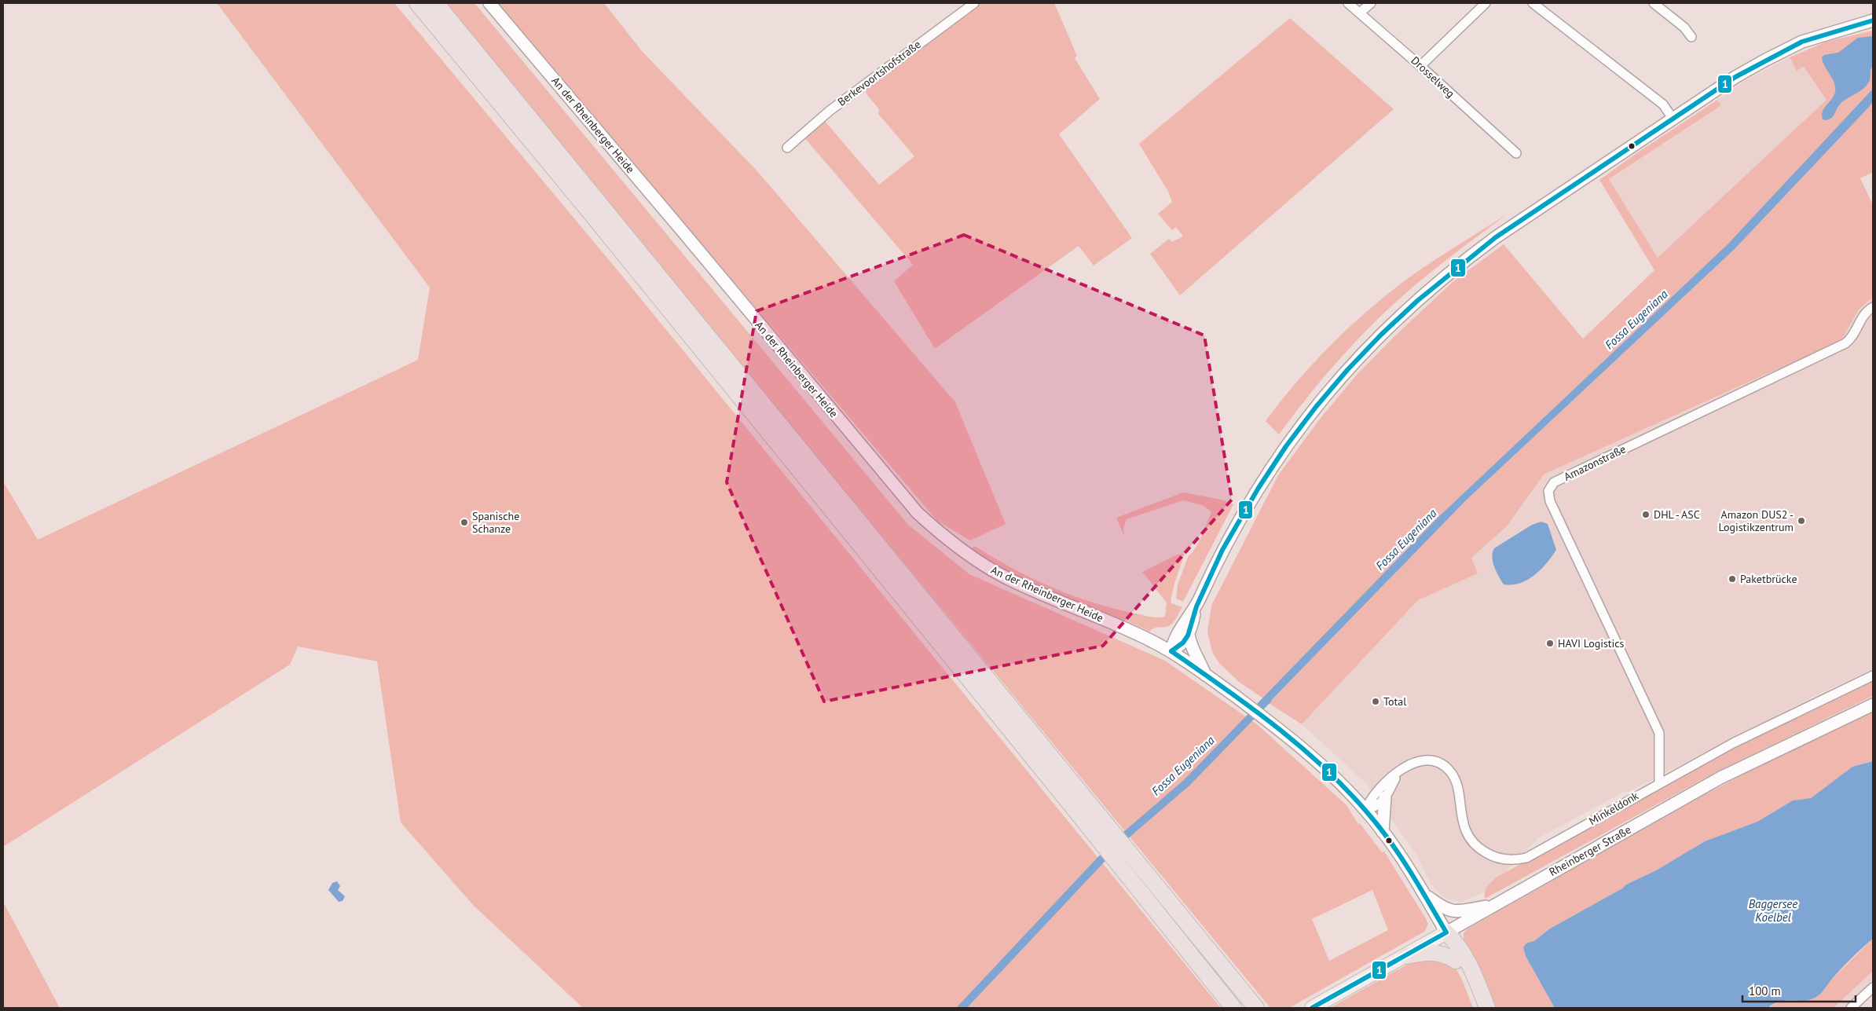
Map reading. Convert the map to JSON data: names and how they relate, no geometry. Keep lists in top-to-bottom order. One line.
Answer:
{"streets":{"main road":["Rheinberger Straße"],"street":["Berkevoortshofstraße","Drosselweg","An der Rheinberger Heide","Amazonstraße","Minkeldonk"]},"crossings":[["An der Rheinberger Heide","Minkeldonk"],["An der Rheinberger Heide","Rheinberger Straße"],["Amazonstraße","Minkeldonk"]],"water":["Fossa Eugeniana","Baggersee Koelbel"],"places":["DHL - ASC","Amazon DUS2 - Logistikzentrum","Spanische Schanze","Paketbrücke","HAVI Logistics","Total"],"lines":["transit line 1"],"scale_bar":"100 m"}
